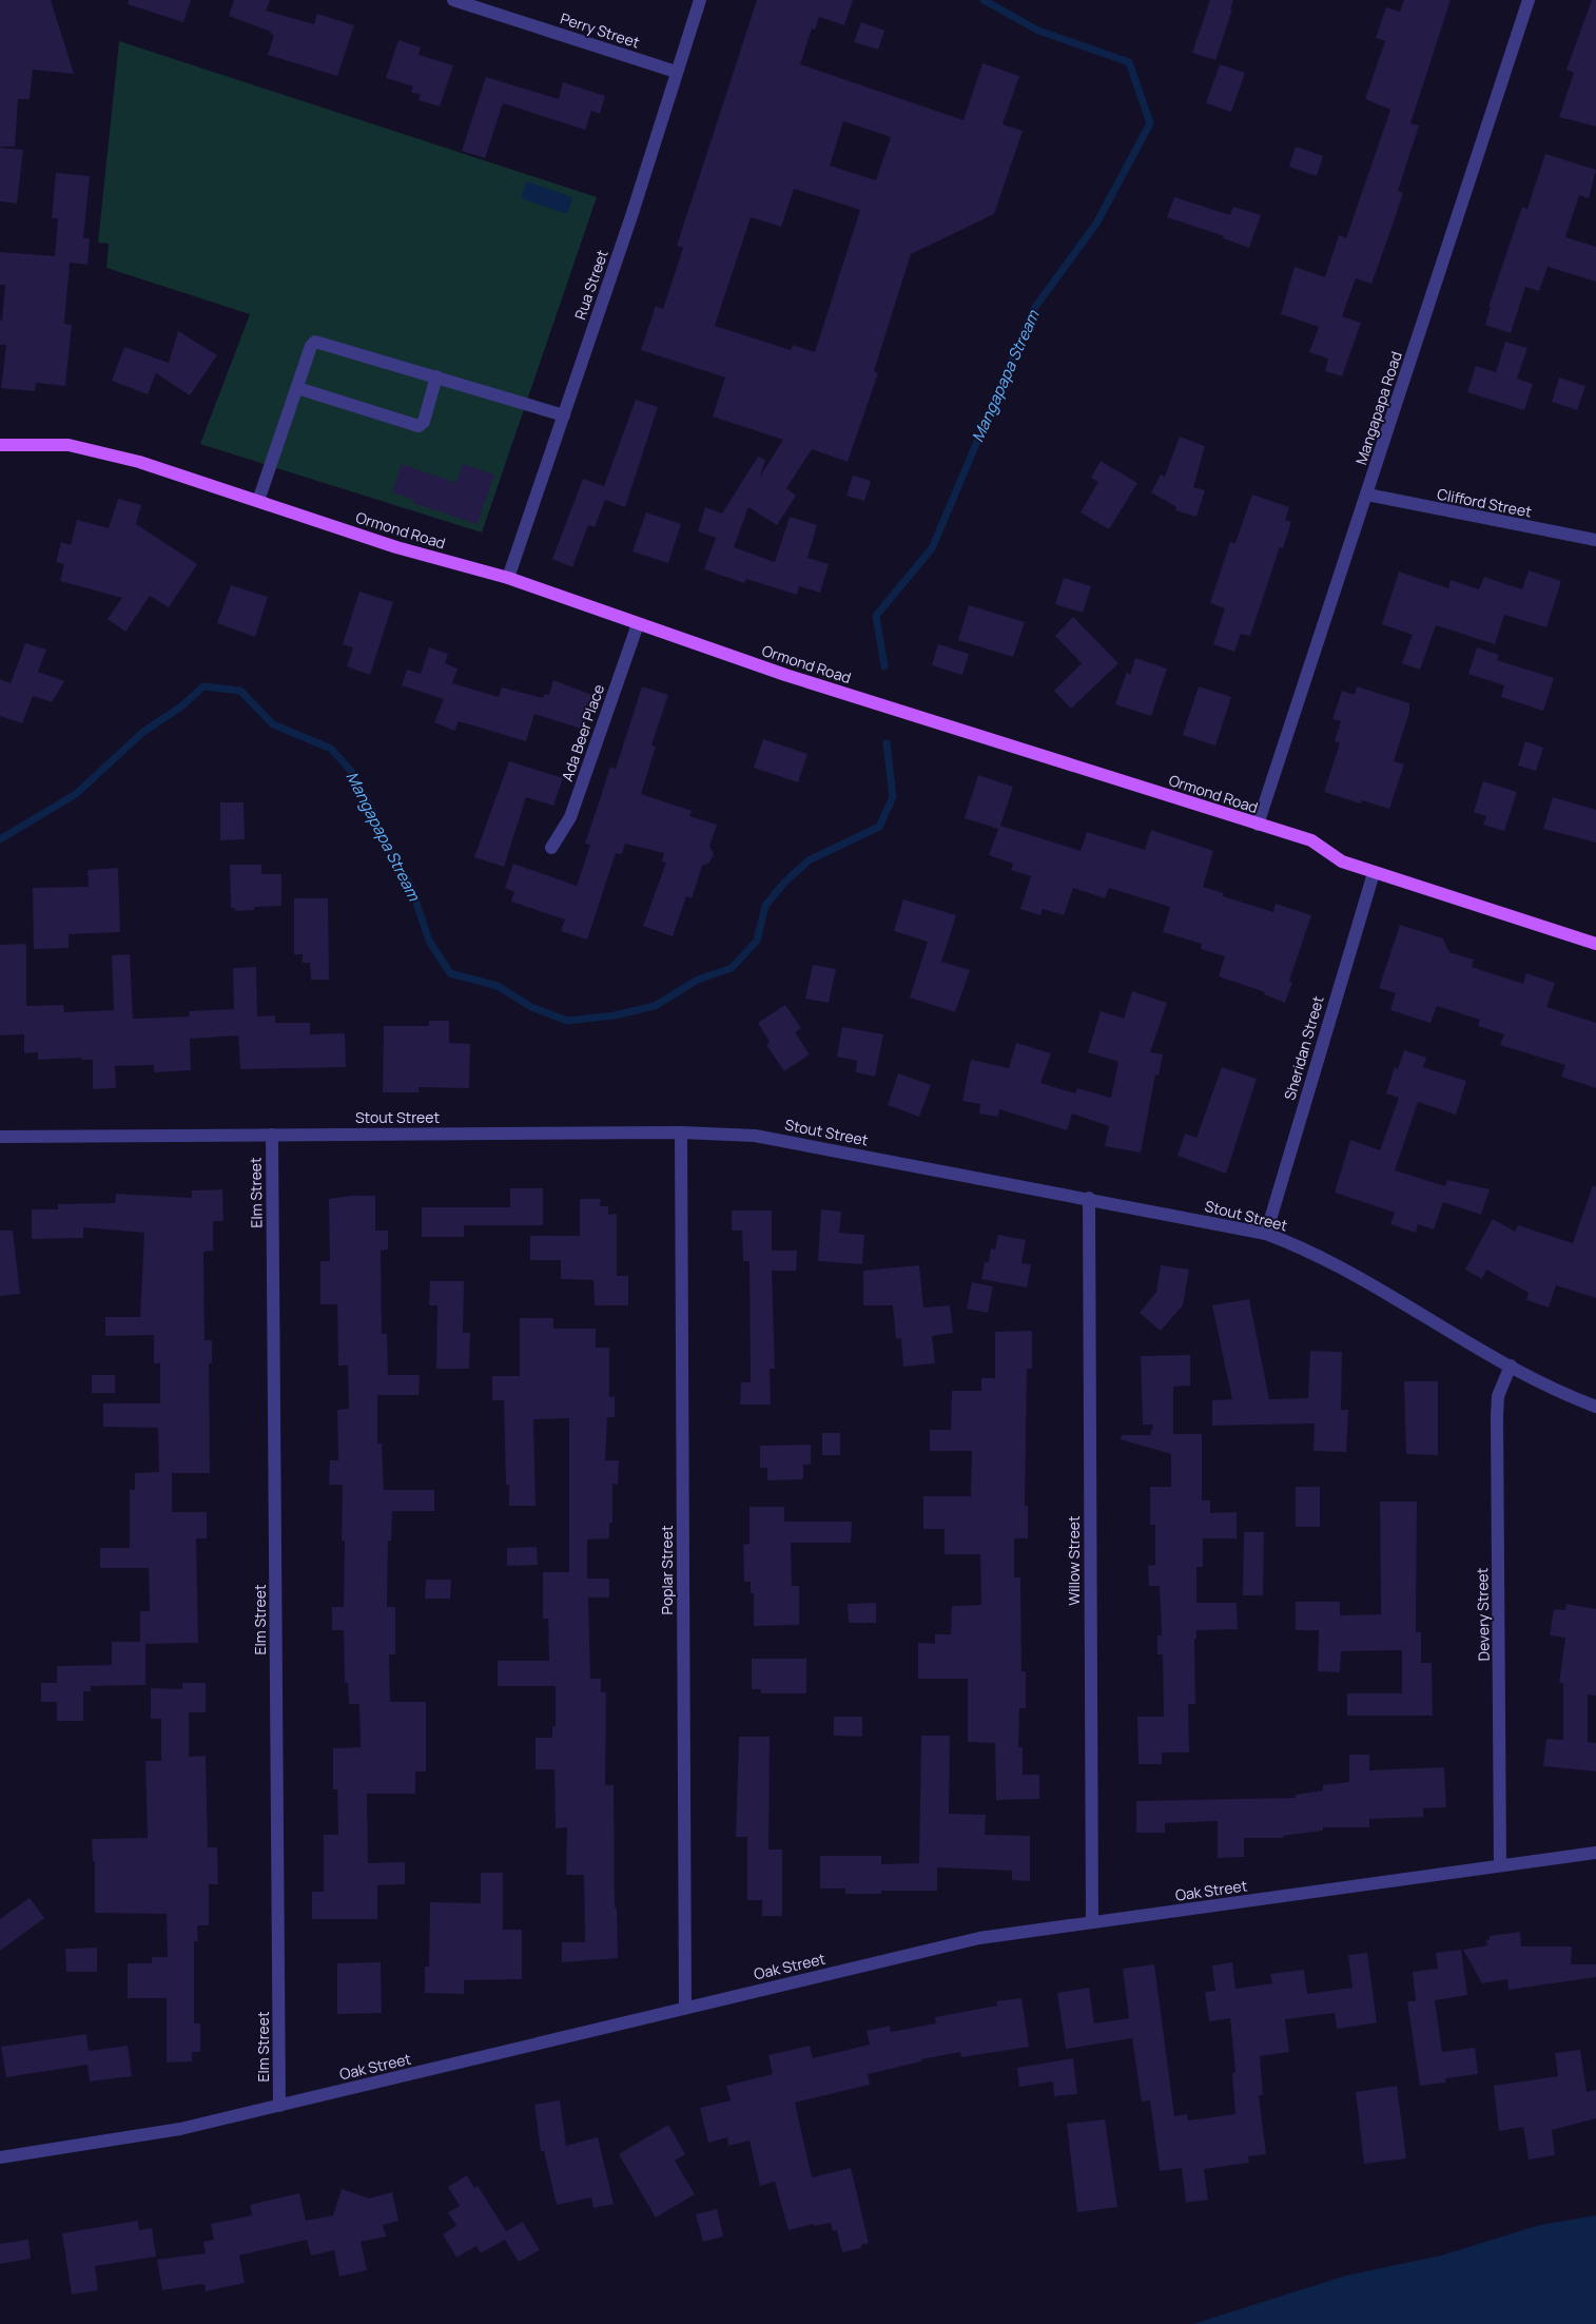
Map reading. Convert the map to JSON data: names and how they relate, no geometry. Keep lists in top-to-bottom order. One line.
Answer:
{"streets":{"main road":["Ormond Road"],"street":["Perry Street","Rua Street","Mangapapa Road","Clifford Street","Ada Beer Place","Sheridan Street","Stout Street","Elm Street","Willow Street","Poplar Street","Devery Street","Oak Street"]},"crossings":[["Perry Street","Rua Street"],["Rua Street","Ormond Road"],["Mangapapa Road","Clifford Street"],["Mangapapa Road","Ormond Road"],["Ormond Road","Ada Beer Place"],["Ormond Road","Sheridan Street"],["Sheridan Street","Stout Street"],["Stout Street","Elm Street"],["Stout Street","Willow Street"],["Stout Street","Poplar Street"],["Stout Street","Devery Street"],["Elm Street","Oak Street"],["Willow Street","Oak Street"],["Poplar Street","Oak Street"],["Devery Street","Oak Street"]],"water":["Mangapapa Stream"]}
